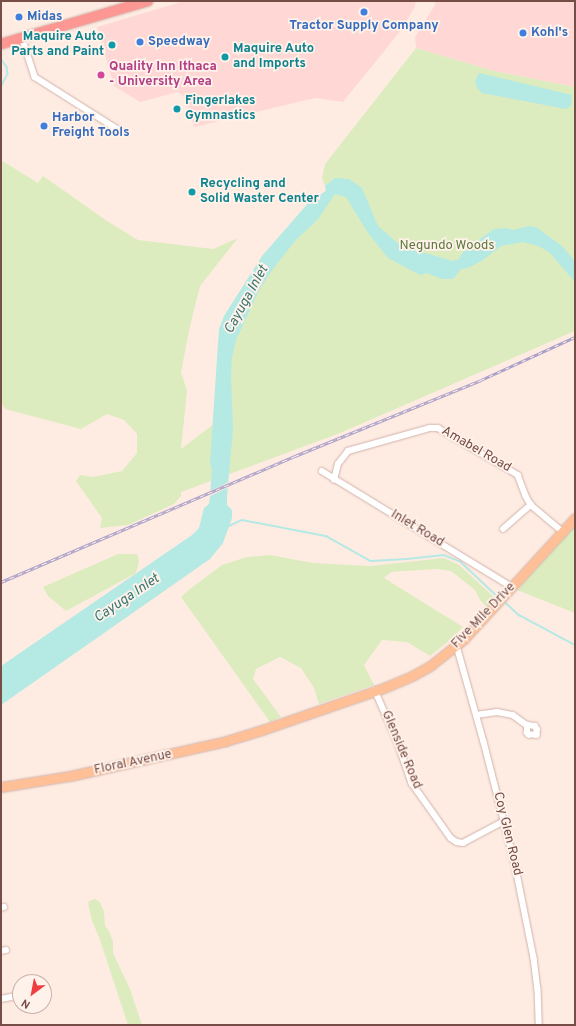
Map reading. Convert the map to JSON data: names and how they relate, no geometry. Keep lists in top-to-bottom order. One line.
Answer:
{"streets":{"main road":["Five Mile Drive","Floral Avenue"],"street":["Amabel Road","Inlet Road","Glenside Road","Coy Glen Road"]},"crossings":[["Amabel Road","Inlet Road"],["Amabel Road","Five Mile Drive"],["Inlet Road","Five Mile Drive"],["Five Mile Drive","Glenside Road"],["Five Mile Drive","Floral Avenue"],["Five Mile Drive","Coy Glen Road"],["Glenside Road","Coy Glen Road"]],"water":["Cayuga Inlet"],"parks":["Negundo Woods"],"places":["Tractor Supply Company","Midas","Kohl's","Speedway","Maquire Auto Parts and Paint","Maquire Auto and Imports","Quality Inn Ithaca - University Area","Fingerlakes Gymnastics","Harbor Freight Tools","Recycling and Solid Waster Center"],"north":"bottom left"}
